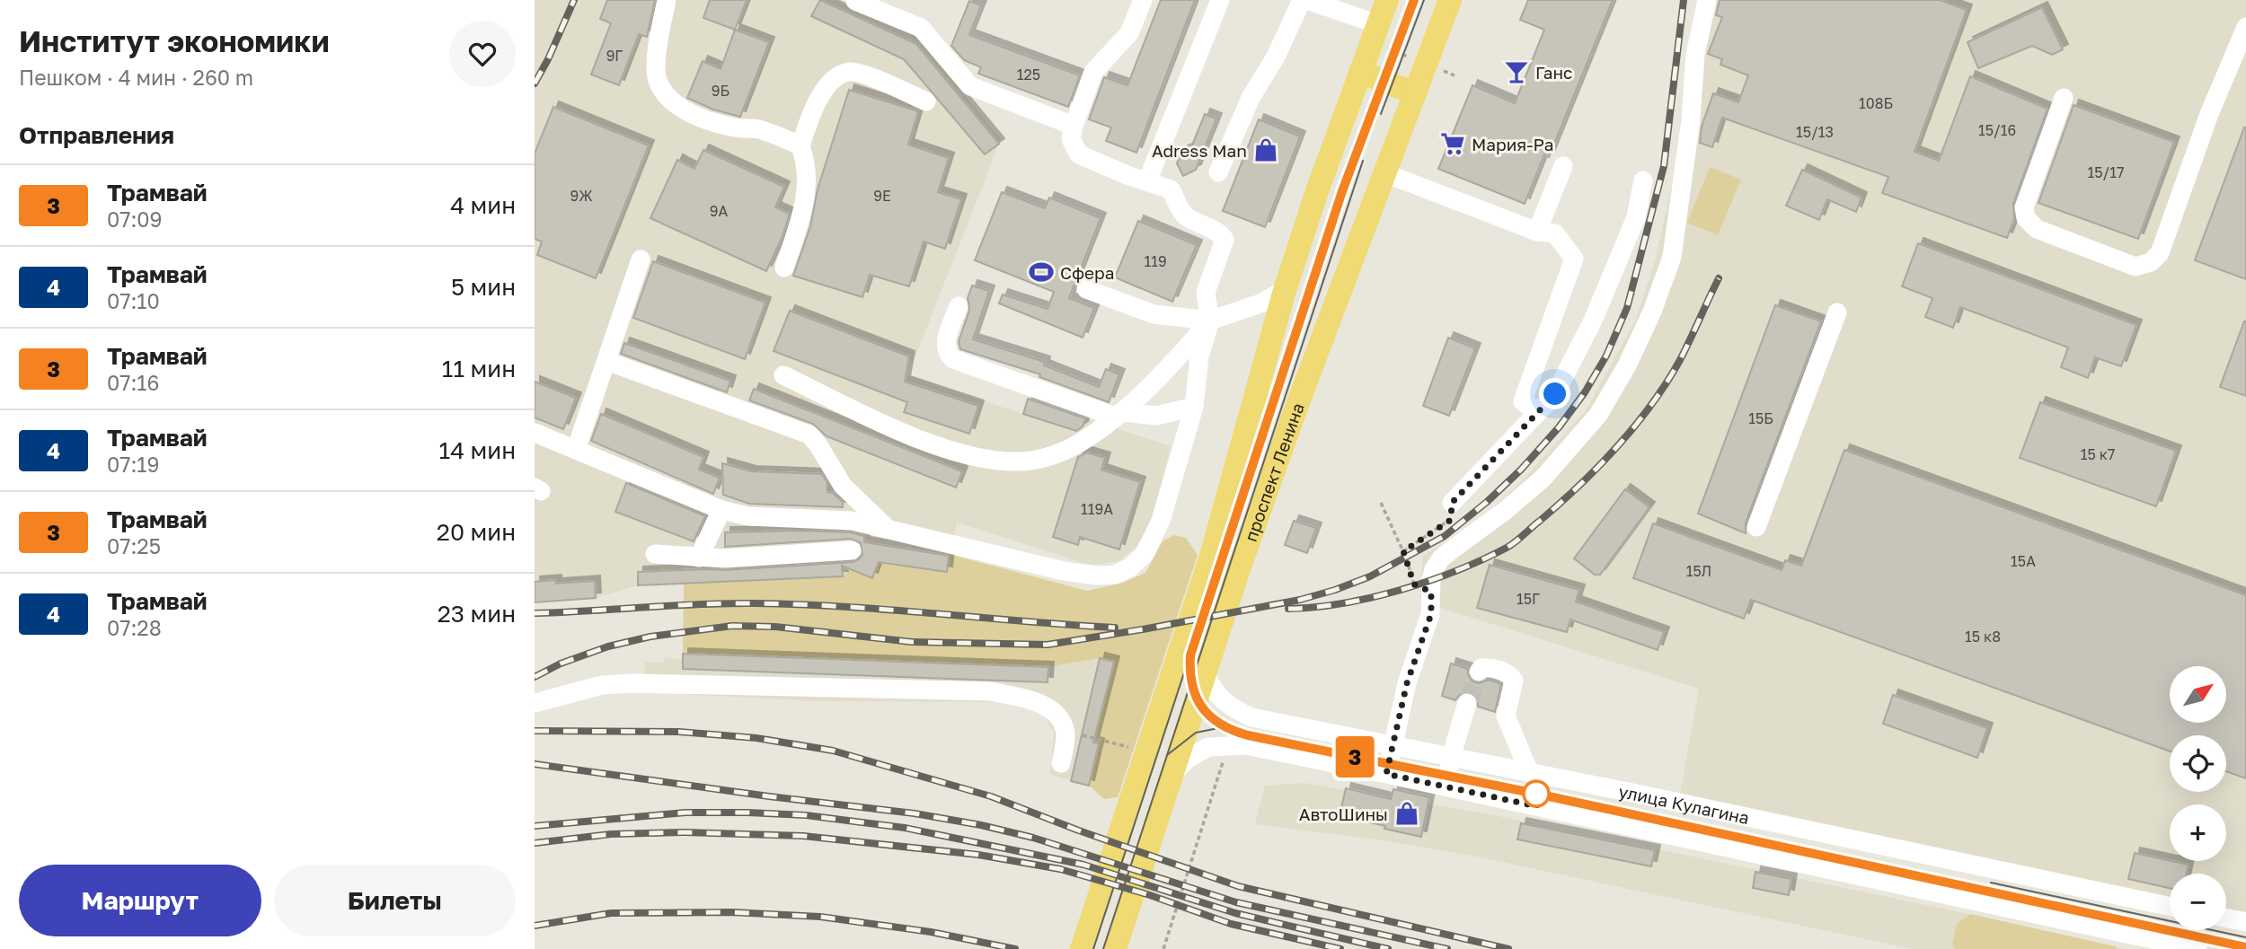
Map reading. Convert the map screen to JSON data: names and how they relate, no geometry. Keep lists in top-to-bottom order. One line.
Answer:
{"streets":{"main road":["проспект Ленина"],"street":["улица Кулагина"]},"crossings":[["проспект Ленина","улица Кулагина"]],"places":{"bar":["Ганс"],"supermarket":["Мария-Ра"],"shop":["Adress Man","АвтоШины"],"sports":["Сфера"]},"lines":["tram line 3"],"house_numbers":["9Г","125","9Б","108Б","15/16","15/13","15/17","9Ж","9Е","9А","119","15Б","15 к7","119А","15А","15Л","15Г","15 к8"],"north":"top right","page":{"heading":[["Институт экономики","Пешком · 4 мин · 260 m"],"Отправления"],"on_map":"3","list":[{"mark":"3","name":"Трамвай","note":"07:09","value":"4 мин"},{"mark":"4","name":"Трамвай","note":"07:10","value":"5 мин"},{"mark":"3","name":"Трамвай","note":"07:16","value":"11 мин"},{"mark":"4","name":"Трамвай","note":"07:19","value":"14 мин"},{"mark":"3","name":"Трамвай","note":"07:25","value":"20 мин"},{"mark":"4","name":"Трамвай","note":"07:28","value":"23 мин"}],"map_buttons":["+","−"],"buttons":["Маршрут","Билеты"]}}
